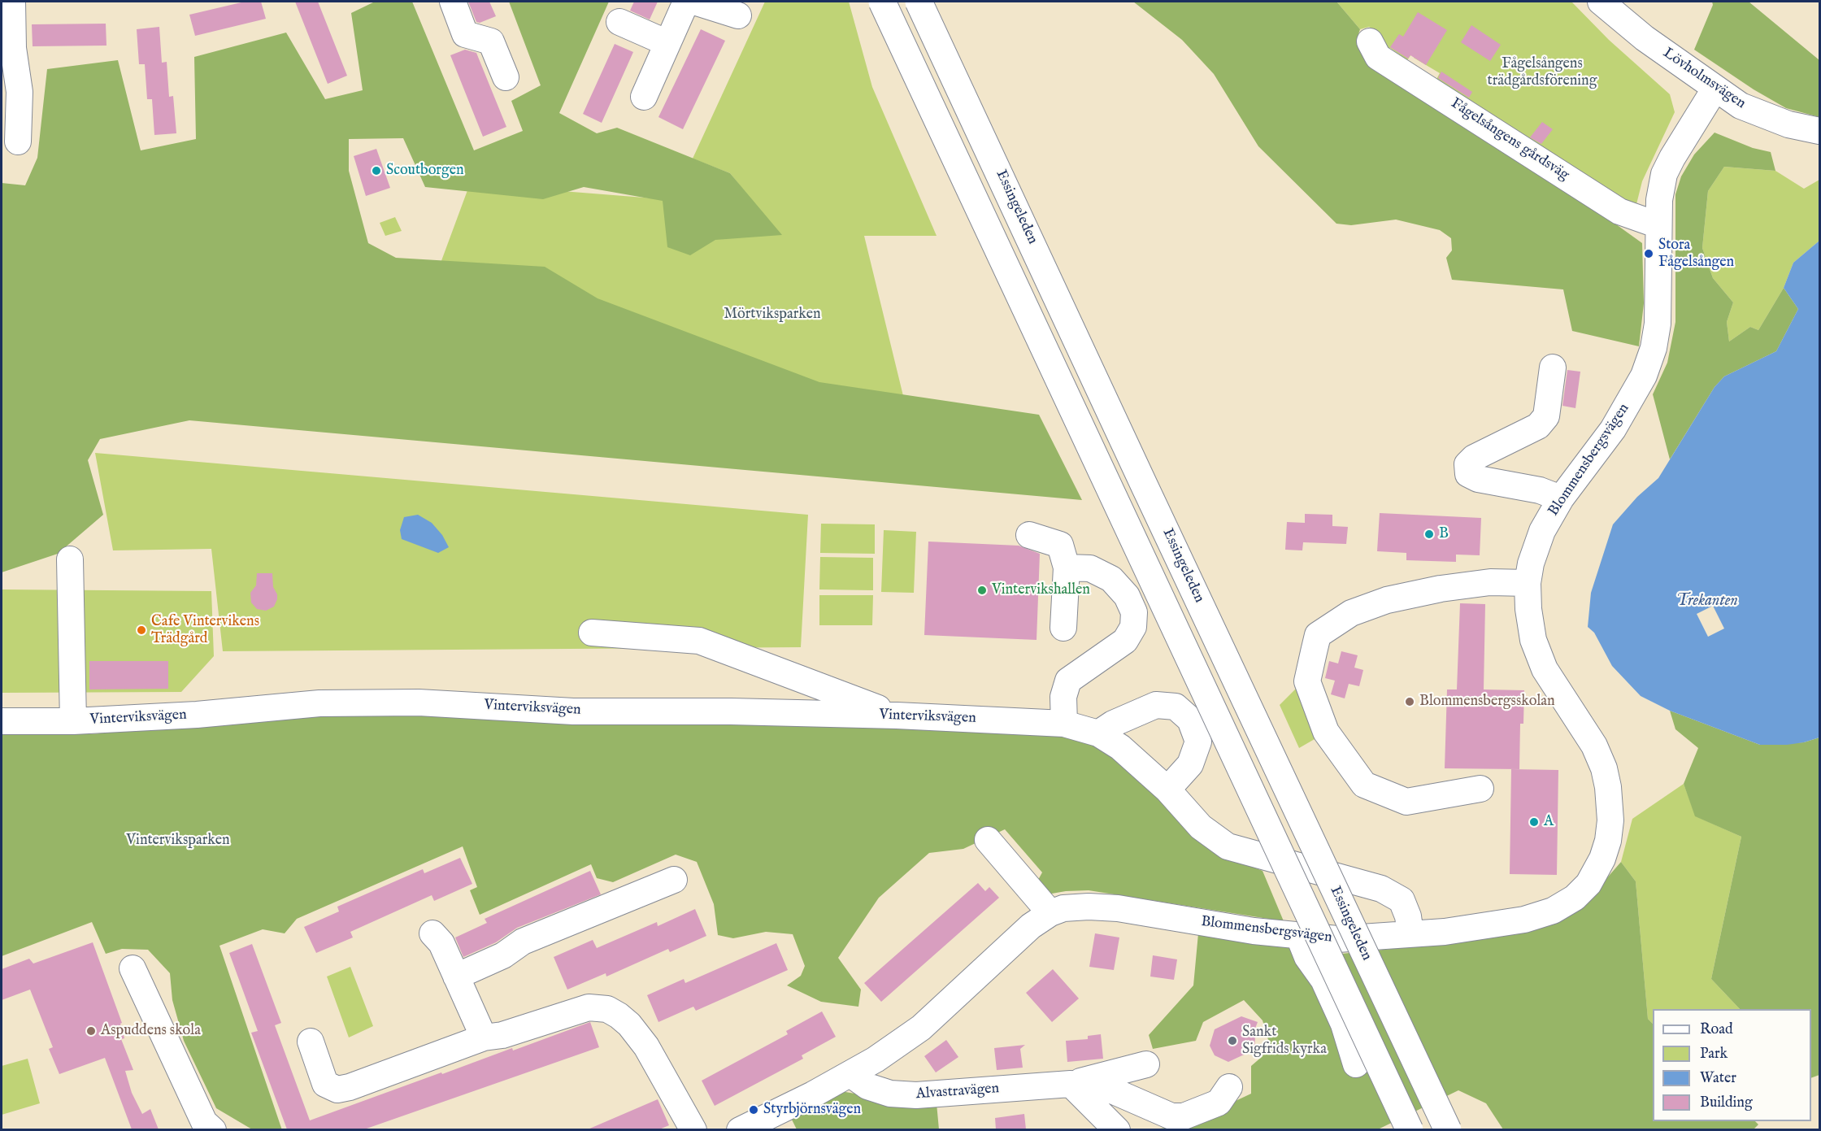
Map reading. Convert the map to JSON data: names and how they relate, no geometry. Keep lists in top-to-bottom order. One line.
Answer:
{"streets":{"highway":["Essingeleden"],"street":["Lövholmsvägen","Fågelsångens gårdsväg","Blommensbergsvägen","Vinterviksvägen","Alvastravägen"]},"crossings":[["Lövholmsvägen","Blommensbergsvägen"],["Fågelsångens gårdsväg","Blommensbergsvägen"],["Blommensbergsvägen","Vinterviksvägen"],["Blommensbergsvägen","Alvastravägen"]],"water":["Trekanten"],"parks":["Fågelsångens trädgårdsförening","Mörtviksparken","Vinterviksparken"],"places":["Scoutborgen","Stora Fågelsången","B","Vintervikshallen","Cafe Vintervikens Trädgård","Blommensbergsskolan","A","Aspuddens skola","Sankt Sigfrids kyrka","Styrbjörnsvägen"],"legend":["Road","Park","Water","Building"]}
